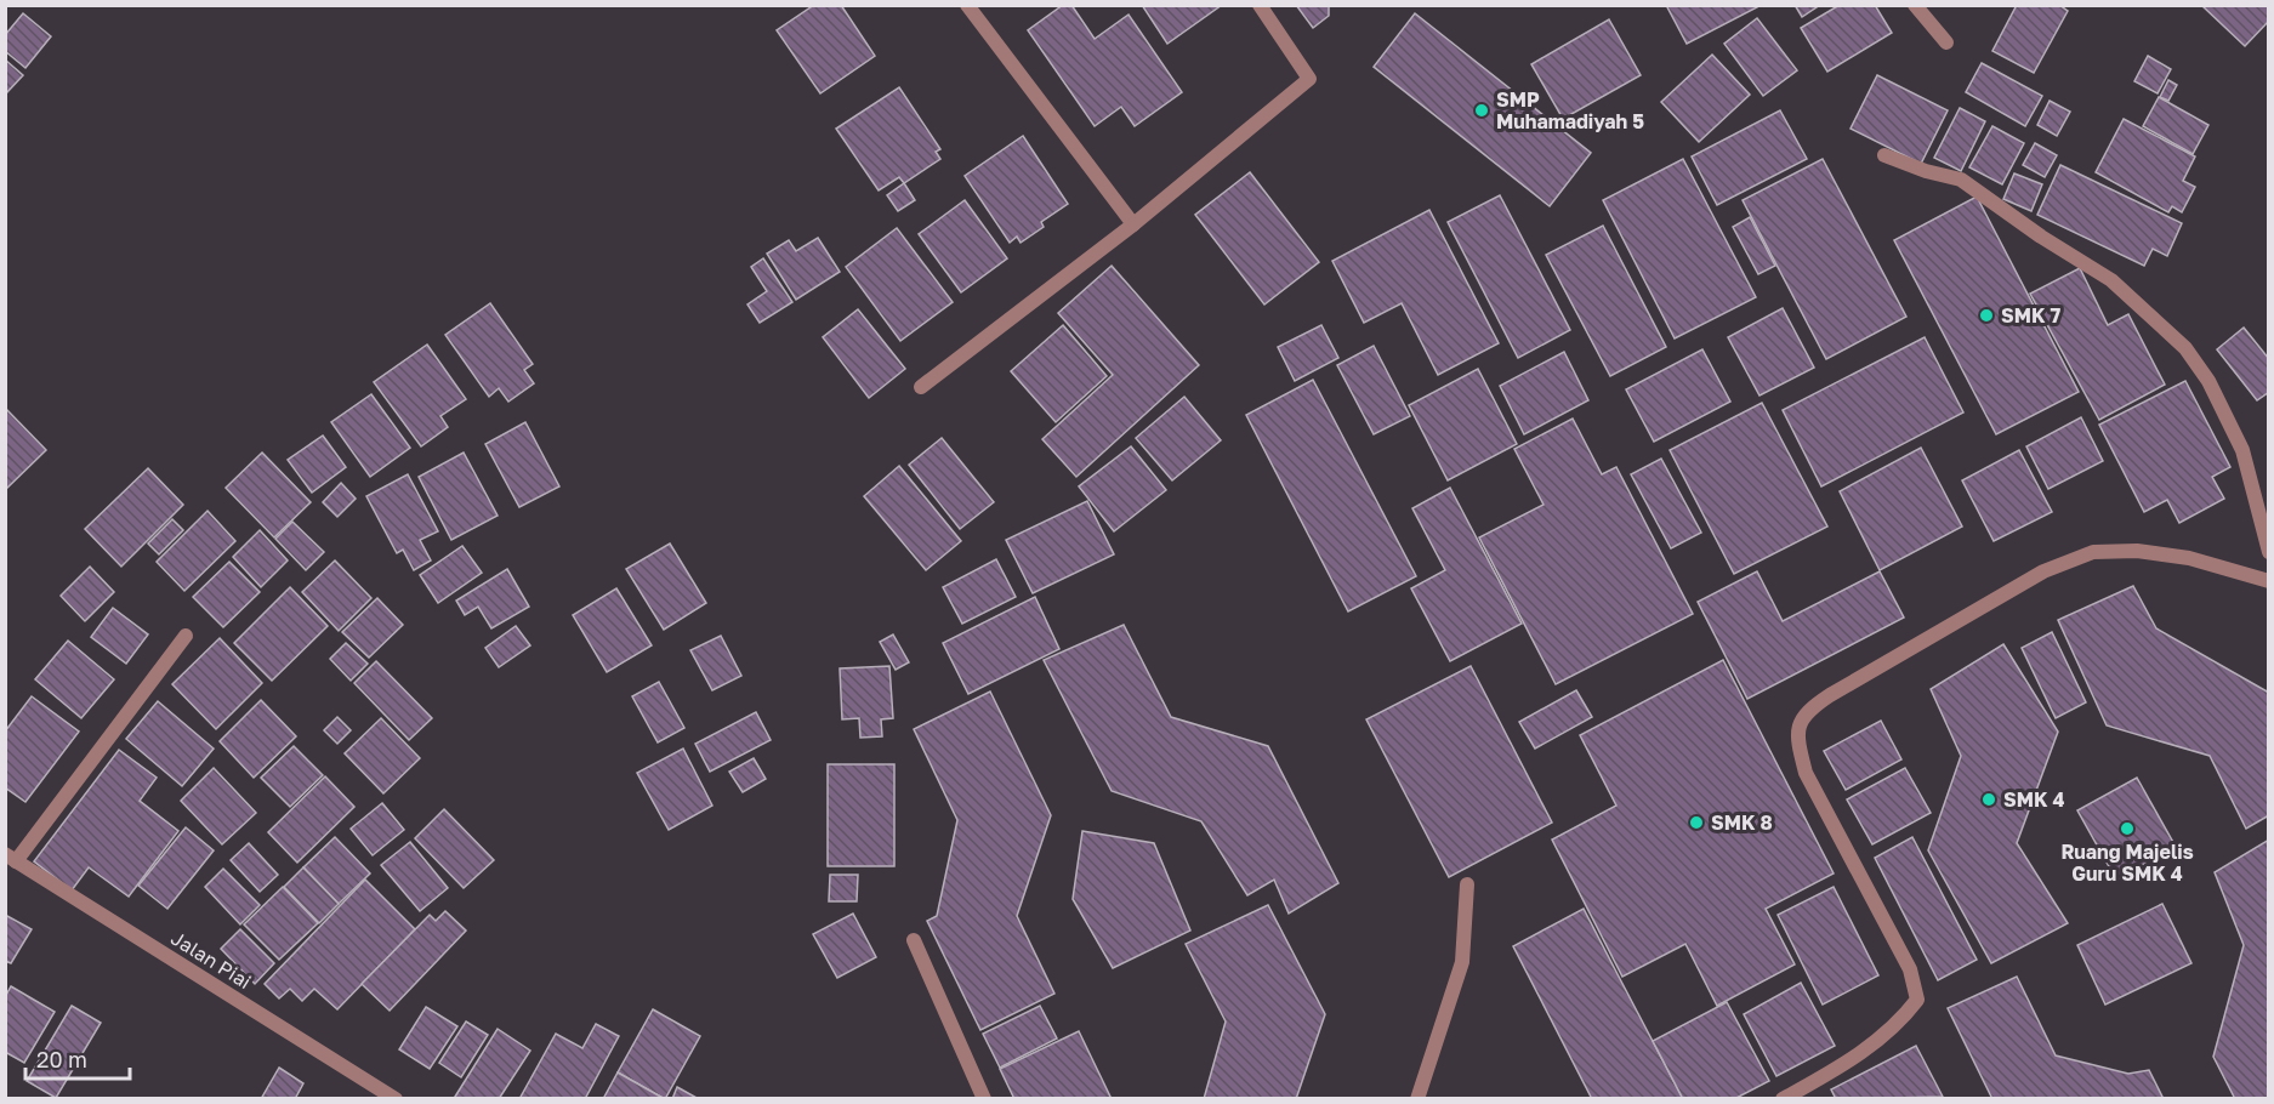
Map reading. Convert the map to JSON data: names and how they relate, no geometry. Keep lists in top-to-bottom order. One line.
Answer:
{"streets":{"street":["Jalan Piai"]},"places":["SMP Muhamadiyah 5","SMK 7","SMK 4","SMK 8","Ruang Majelis Guru SMK 4"],"scale_bar":"20 m"}
